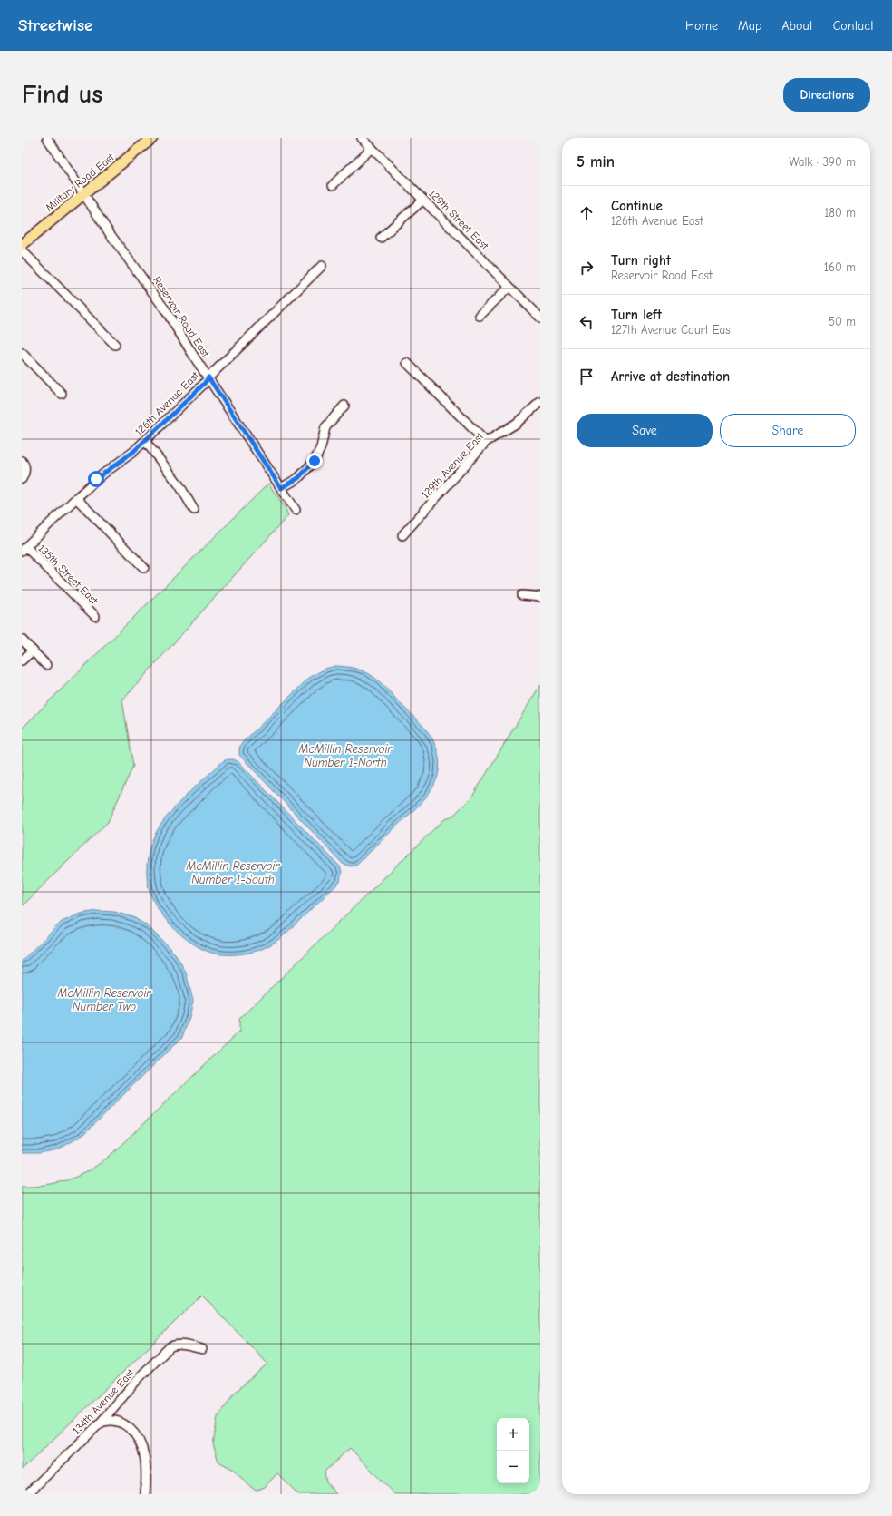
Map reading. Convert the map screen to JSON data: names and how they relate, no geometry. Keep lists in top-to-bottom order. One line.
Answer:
{"streets":{"main road":["Military Road East"],"street":["129th Street East","Reservoir Road East","126th Avenue East","129th Avenue East","135th Street East","134th Avenue East"]},"crossings":[["Military Road East","Reservoir Road East"],["Reservoir Road East","126th Avenue East"],["126th Avenue East","135th Street East"]],"water":["McMillin Reservoir Number 1-North","McMillin Reservoir Number 1-South","McMillin Reservoir Number Two"],"page":{"header":"Streetwise","nav":["Home","Map","About","Contact"],"buttons":["Directions",["Save","Share"]],"title":"Find us","heading":["5 min","Walk · 390 m"],"list":[["Continue","126th Avenue East","180 m"],["Turn right","Reservoir Road East","160 m"],["Turn left","127th Avenue Court East","50 m"],"Arrive at destination"],"map_buttons":["+","−"]}}
